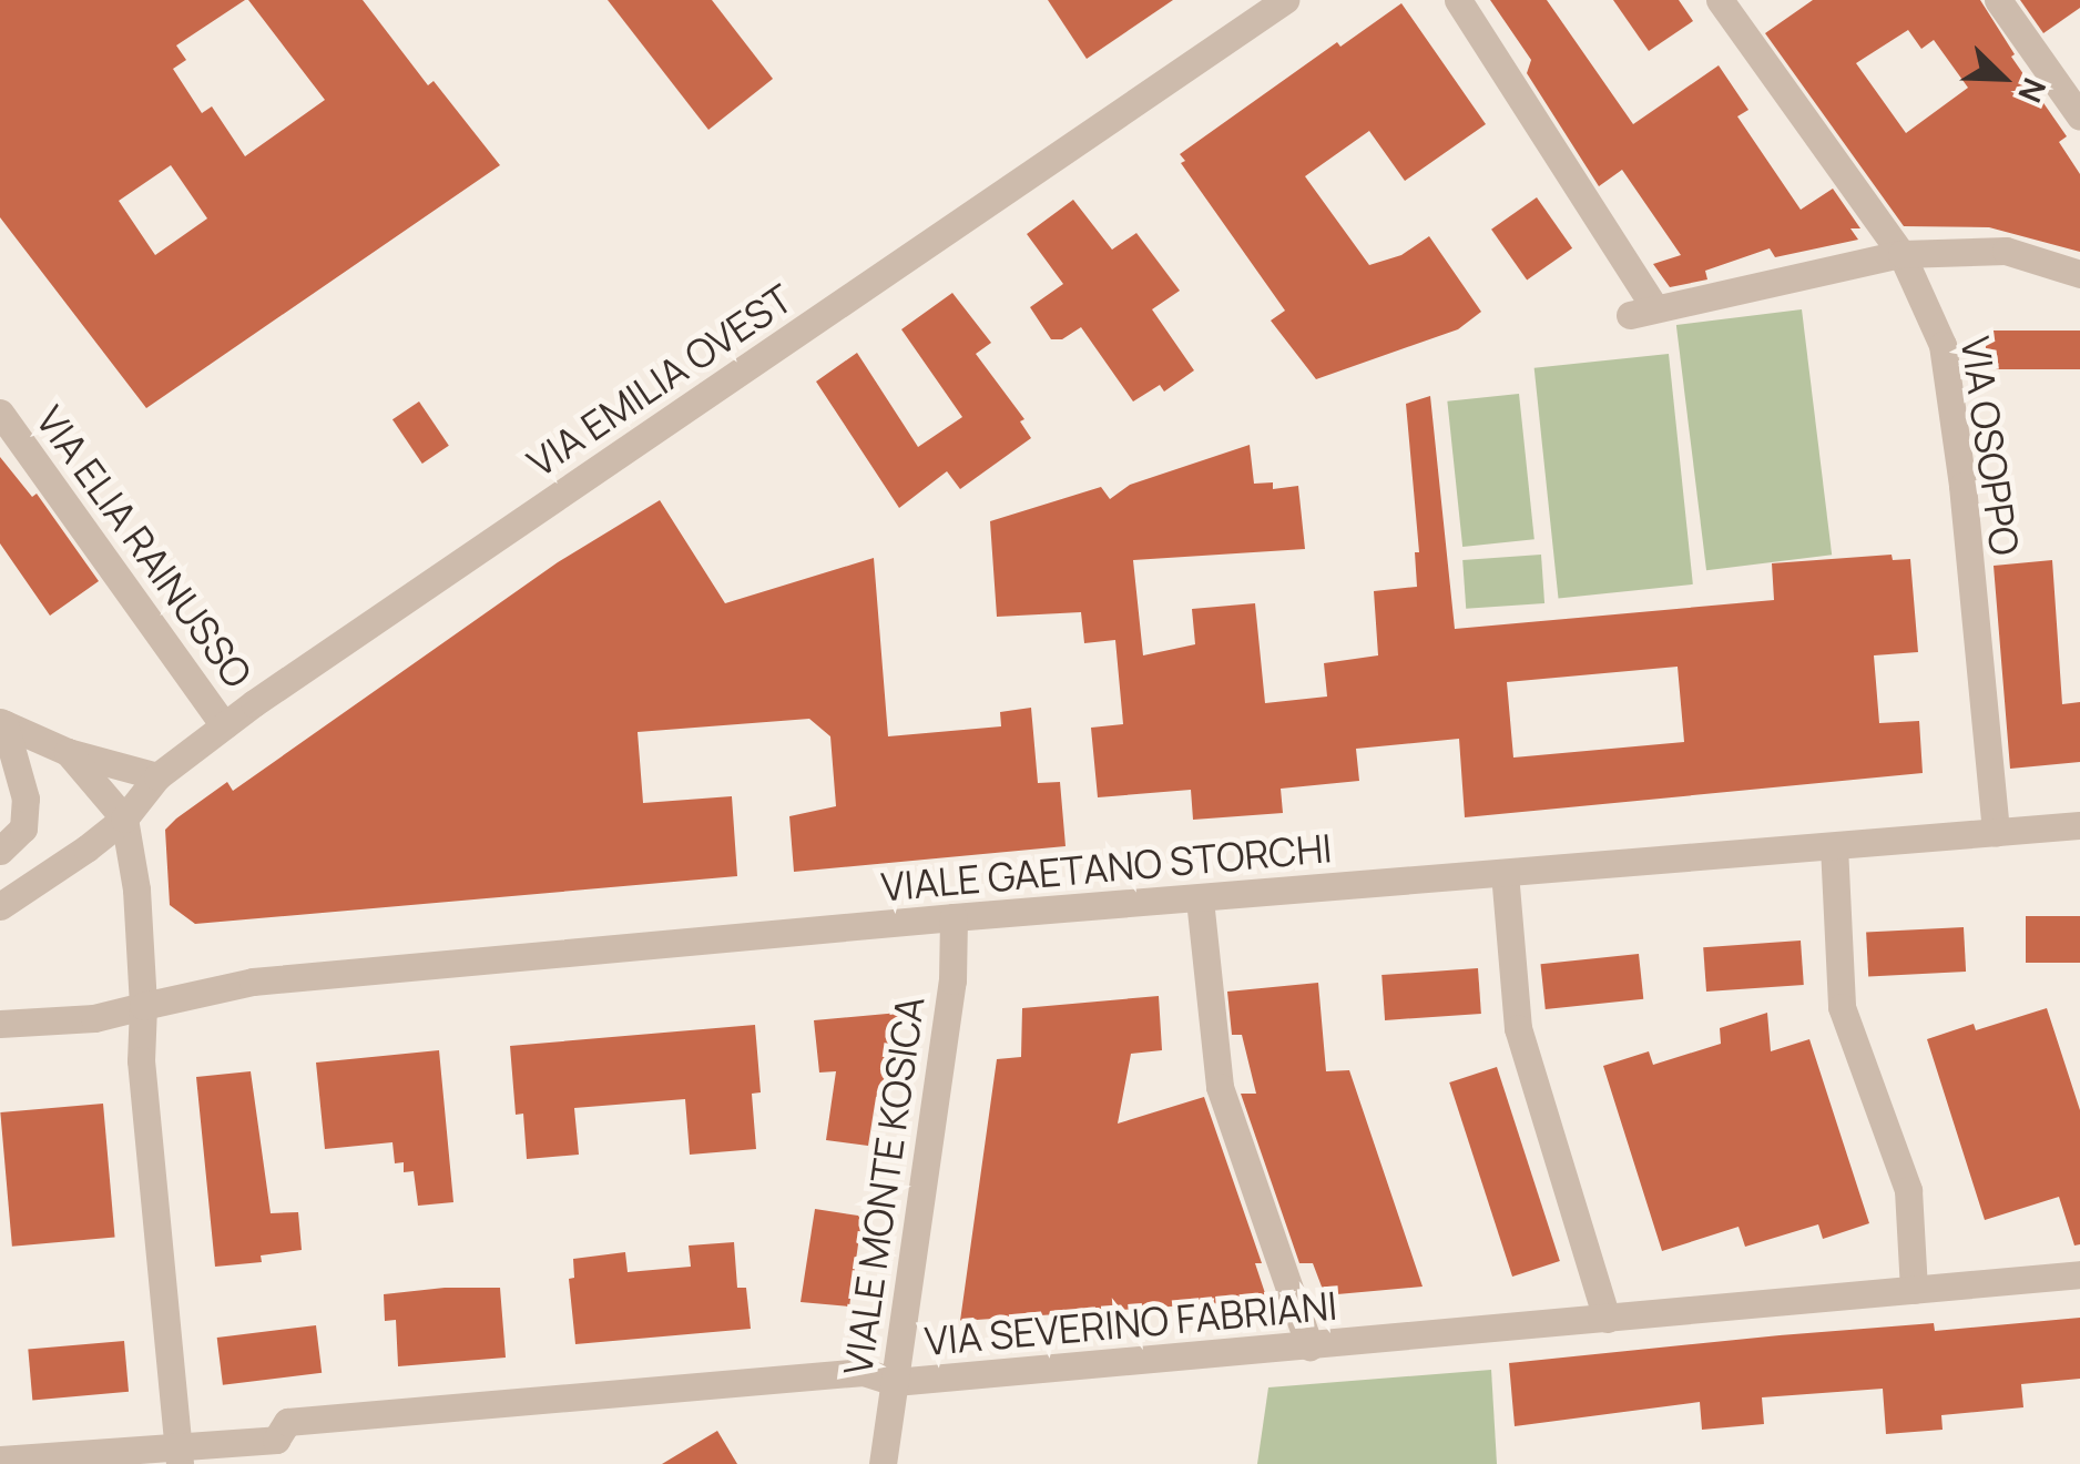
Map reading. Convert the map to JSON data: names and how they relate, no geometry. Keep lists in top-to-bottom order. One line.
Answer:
{"streets":{"street":["VIA EMILIA OVEST","VIA OSOPPO","VIA ELIA RAINUSSO","VIALE GAETANO STORCHI","VIALE MONTE KOSICA","VIA SEVERINO FABRIANI"]},"crossings":[["VIA EMILIA OVEST","VIA ELIA RAINUSSO"],["VIA OSOPPO","VIALE GAETANO STORCHI"],["VIALE GAETANO STORCHI","VIALE MONTE KOSICA"],["VIALE MONTE KOSICA","VIA SEVERINO FABRIANI"]],"north":"bottom right"}
